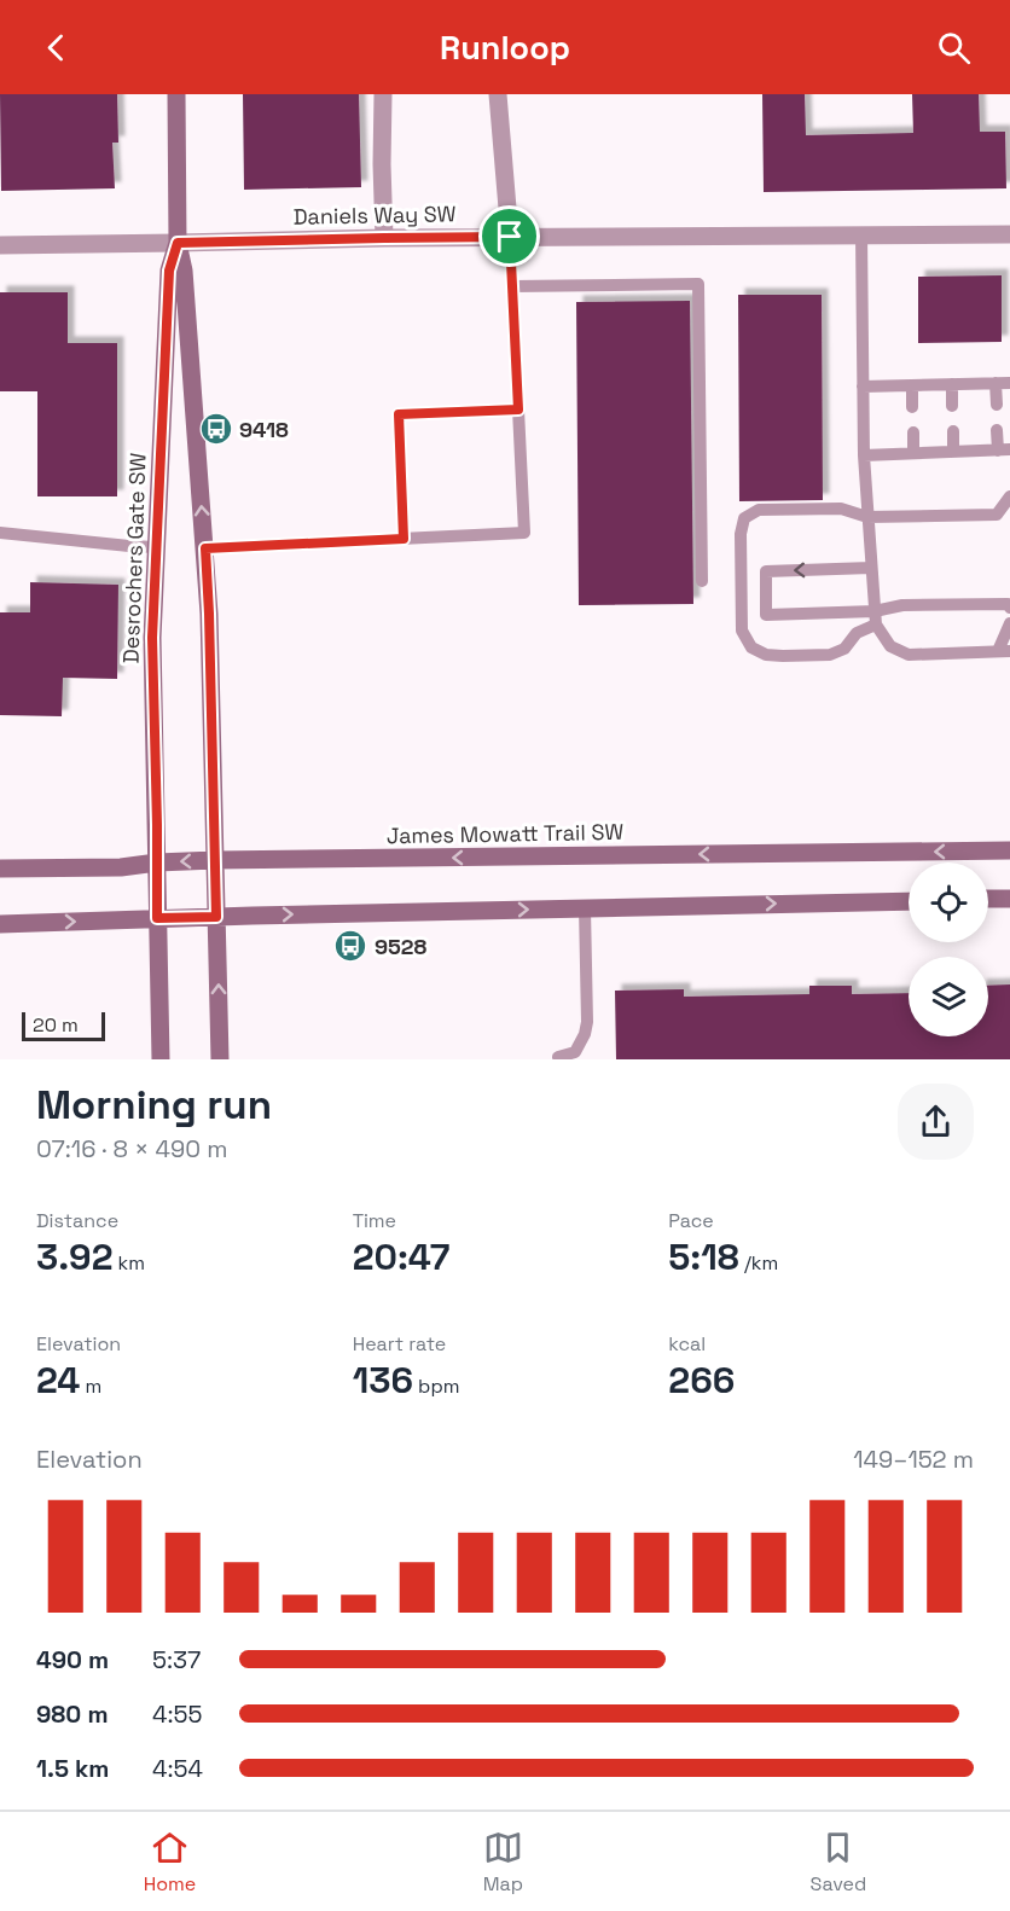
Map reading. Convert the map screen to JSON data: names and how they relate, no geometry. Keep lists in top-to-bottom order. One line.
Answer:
{"streets":{"main road":["Desrochers Gate SW","James Mowatt Trail SW"],"street":["Daniels Way SW"]},"crossings":[["Daniels Way SW","Desrochers Gate SW"],["Desrochers Gate SW","James Mowatt Trail SW"]],"places":{"bus stop":["9418","9528"]},"scale_bar":"20 m","page":{"header":"Runloop","scale":"20 m","heading":["Morning run","07:16 · 8 × 490 m"],"stats":[["Distance","3.92 km"],["Time","20:47"],["Pace","5:18 /km"],["Elevation","24 m"],["Heart rate","136 bpm"],["kcal","266"]],"chart":["Elevation","149–152 m"],"list":[{"name":"490 m","note":"5:37"},{"name":"980 m","note":"4:55"},{"name":"1.5 km","note":"4:54"}],"tabs":["Home","Map","Saved"]}}
